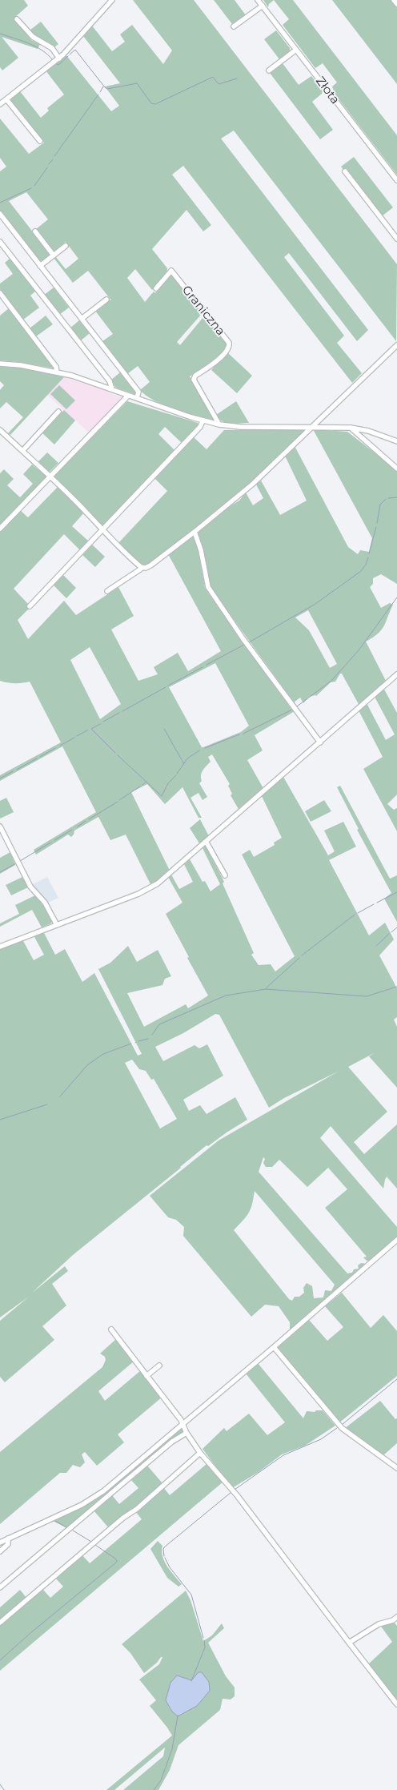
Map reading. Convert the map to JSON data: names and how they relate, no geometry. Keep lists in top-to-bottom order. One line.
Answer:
{"streets":{"street":["Złota","Graniczna"]}}
